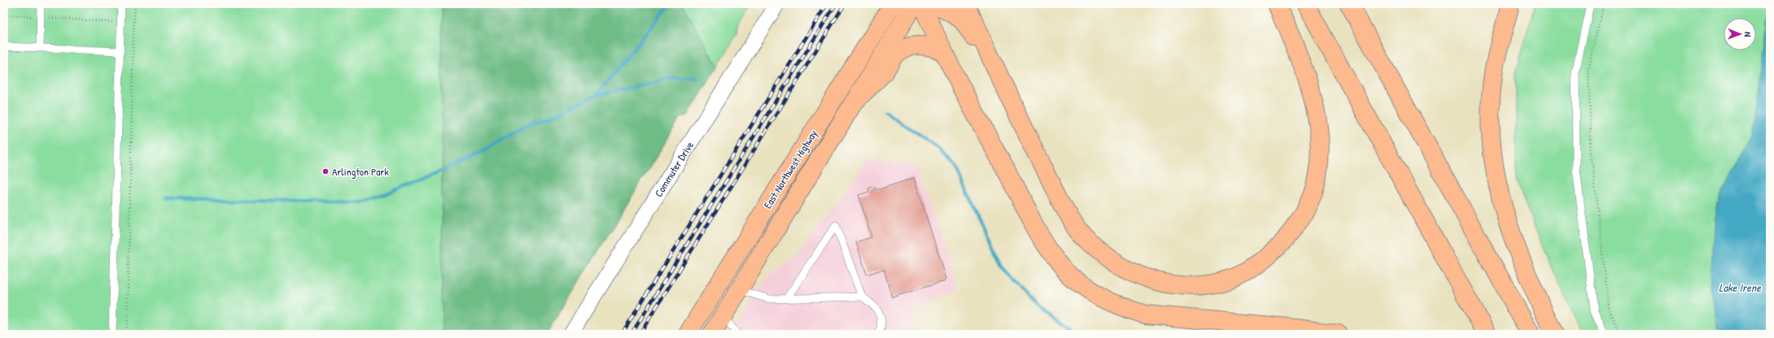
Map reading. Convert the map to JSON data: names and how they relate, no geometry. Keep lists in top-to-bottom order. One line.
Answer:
{"streets":{"main road":["East Northwest Highway"],"street":["Commuter Drive"]},"water":["Lake Irene"],"places":["Arlington Park"],"north":"right"}
